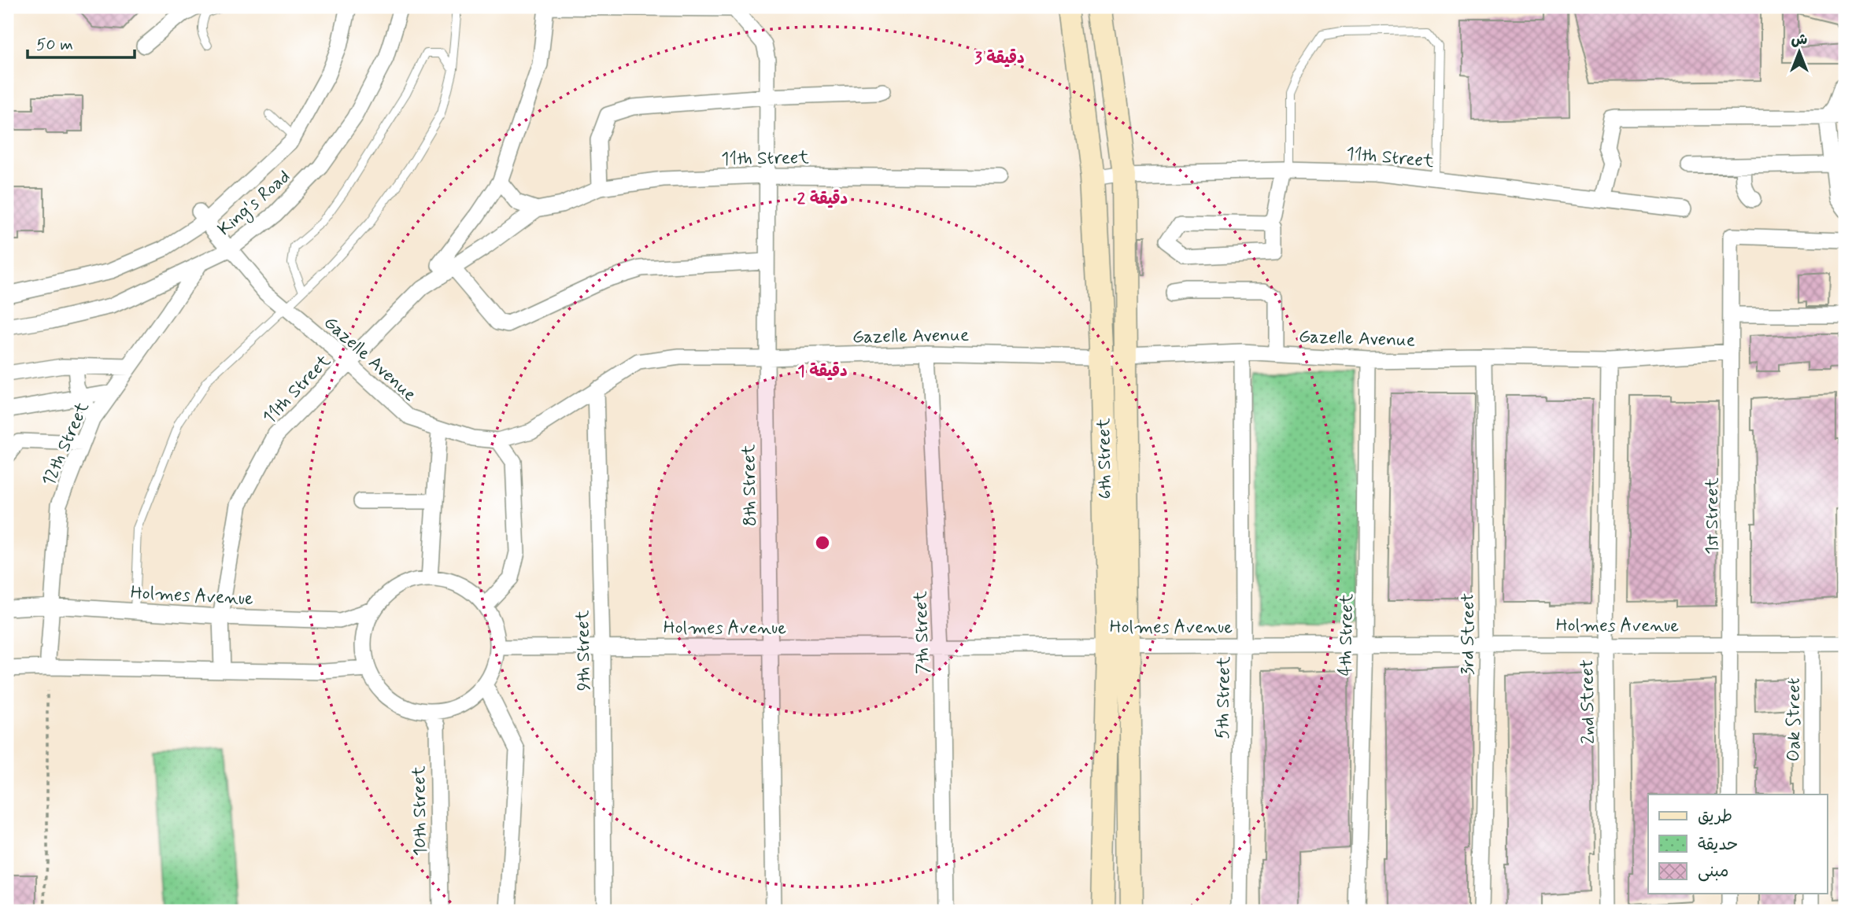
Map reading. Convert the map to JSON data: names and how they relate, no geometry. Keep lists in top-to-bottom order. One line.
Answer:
{"streets":{"main road":["6th Street"],"street":["11th Street","King's Road","Gazelle Avenue","12th Street","8th Street","1st Street","Holmes Avenue","7th Street","3rd Street","4th Street","9th Street","5th Street","2nd Street","Oak Street","10th Street"]},"crossings":[["11th Street","Gazelle Avenue"],["11th Street","6th Street"],["11th Street","8th Street"],["11th Street","Holmes Avenue"],["King's Road","Gazelle Avenue"],["King's Road","12th Street"],["Gazelle Avenue","6th Street"],["Gazelle Avenue","8th Street"],["Gazelle Avenue","1st Street"],["Gazelle Avenue","7th Street"],["Gazelle Avenue","3rd Street"],["Gazelle Avenue","4th Street"],["Gazelle Avenue","9th Street"],["Gazelle Avenue","5th Street"],["Gazelle Avenue","2nd Street"],["12th Street","Holmes Avenue"],["6th Street","Holmes Avenue"],["8th Street","Holmes Avenue"],["1st Street","Holmes Avenue"],["Holmes Avenue","7th Street"],["Holmes Avenue","3rd Street"],["Holmes Avenue","4th Street"],["Holmes Avenue","9th Street"],["Holmes Avenue","5th Street"],["Holmes Avenue","2nd Street"],["Holmes Avenue","Oak Street"],["Holmes Avenue","10th Street"]],"legend":["طريق","حديقة","مبنى"],"scale_bar":"50 m","north":"top","rings":["3 دقيقة","2 دقيقة","1 دقيقة"]}
